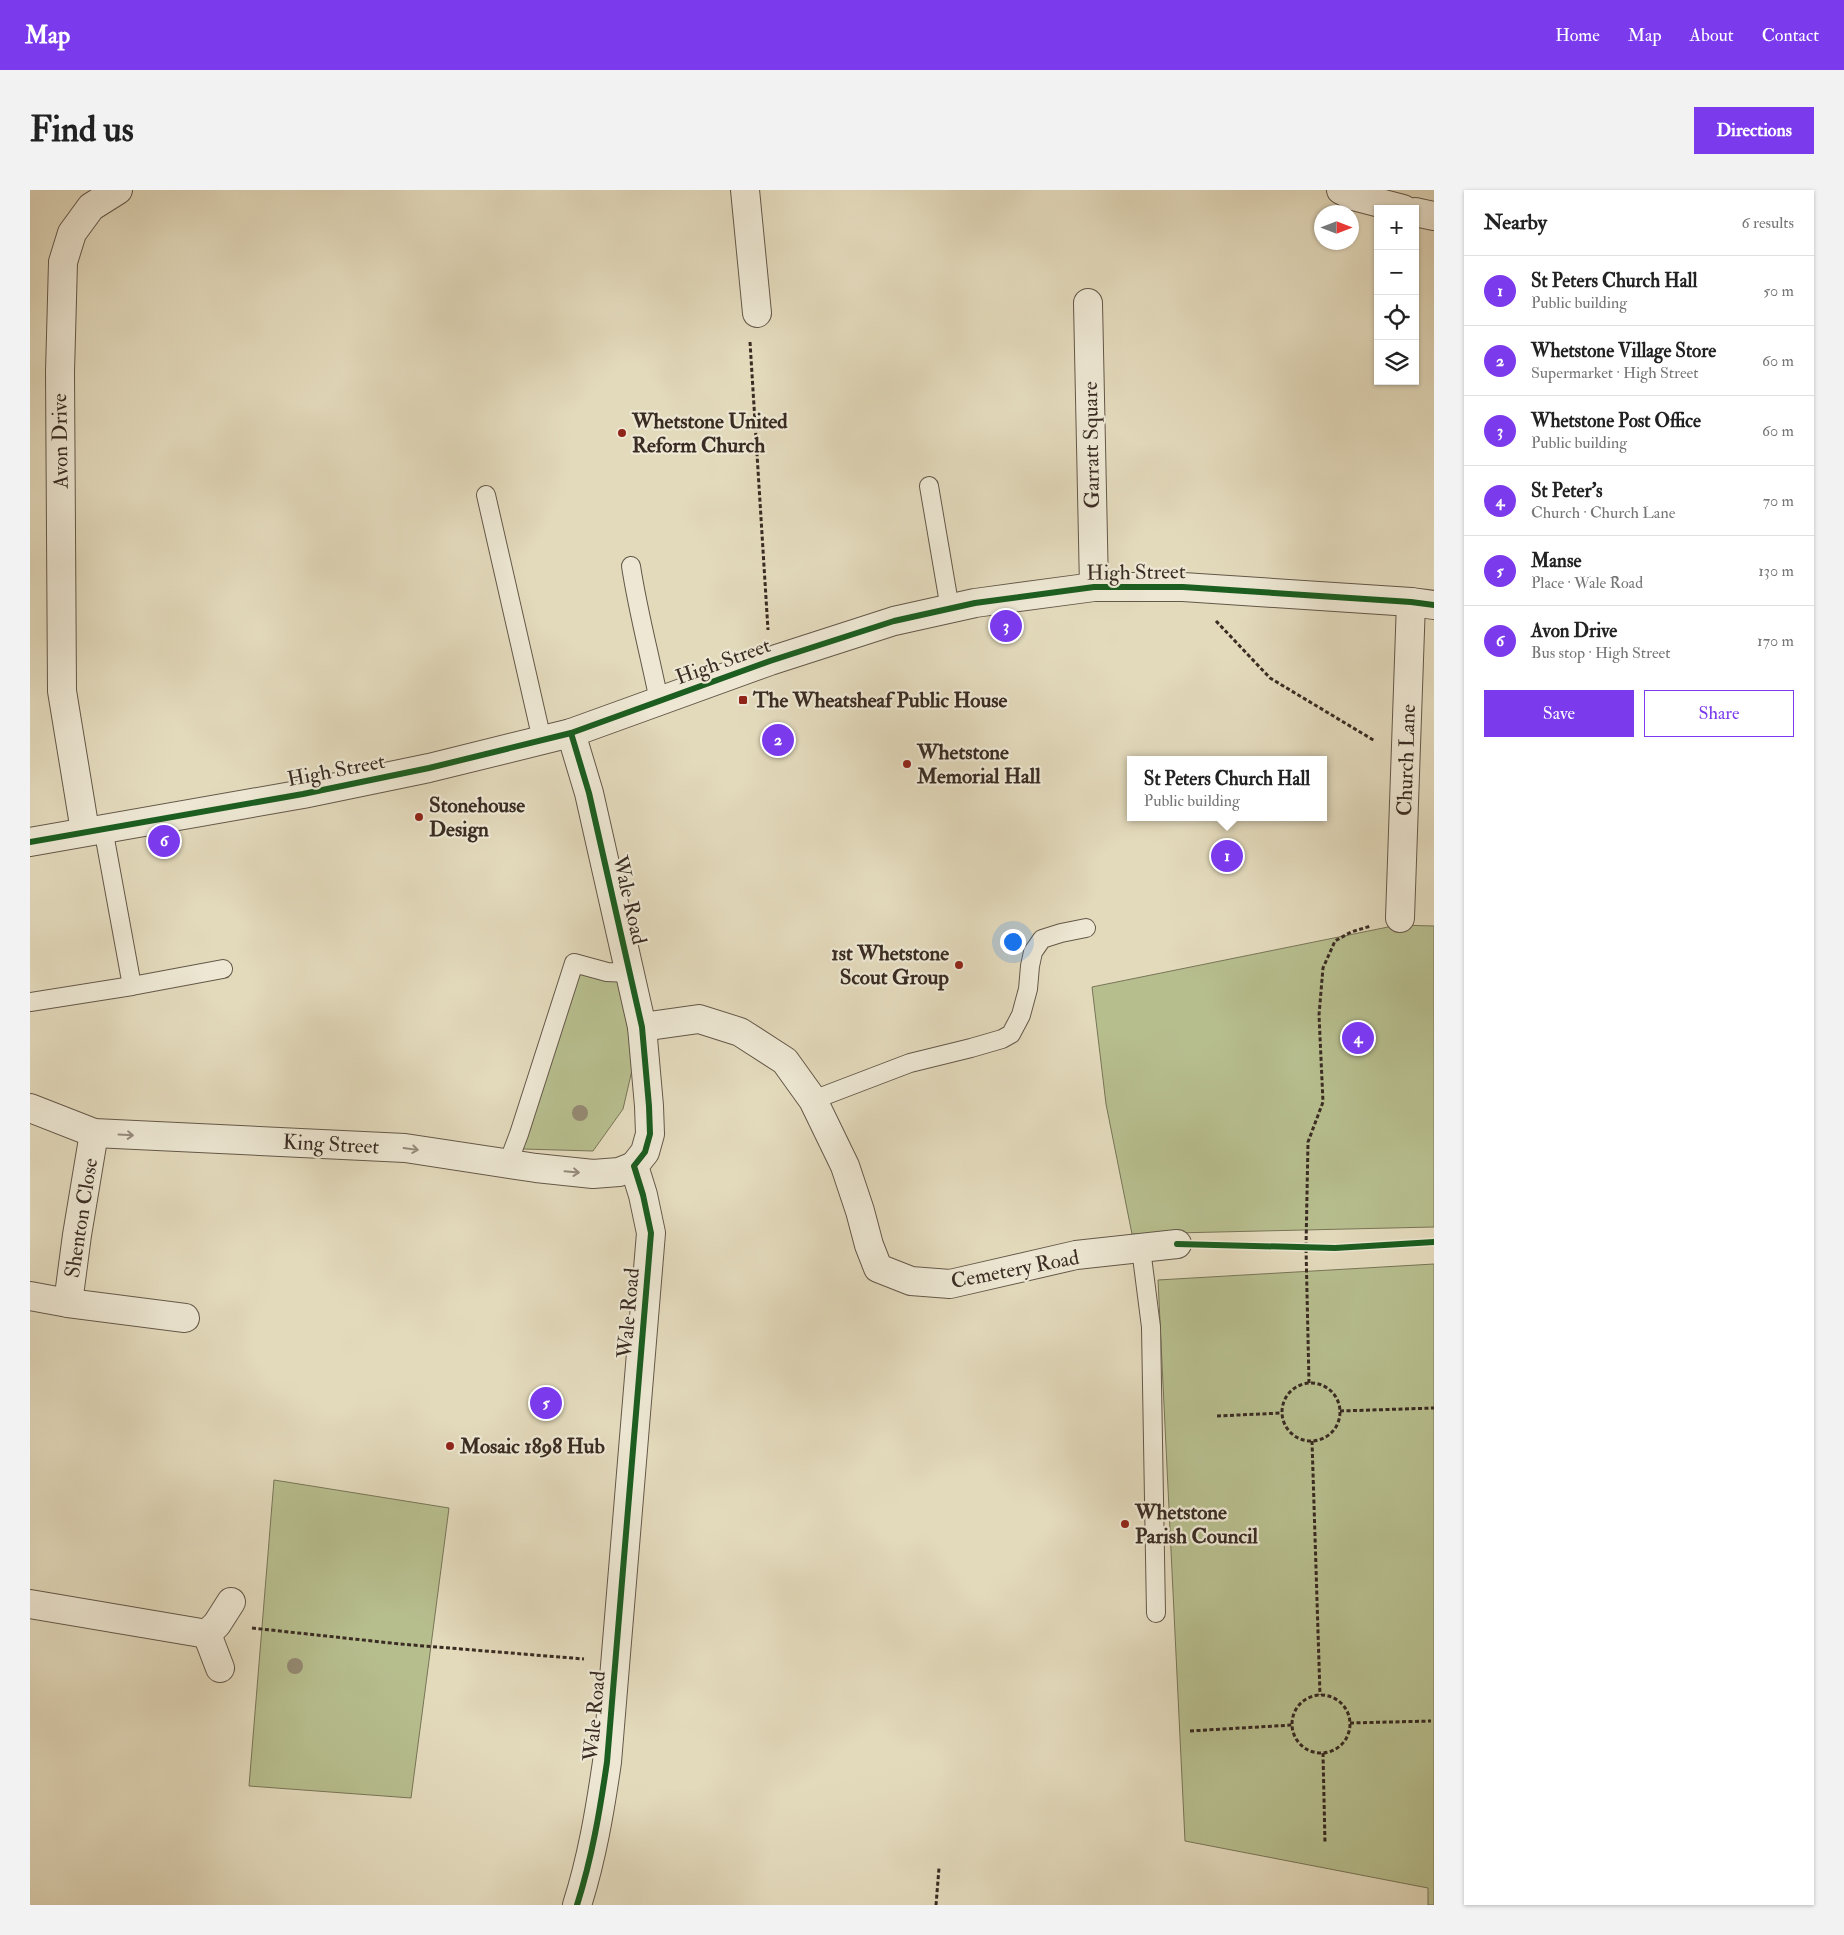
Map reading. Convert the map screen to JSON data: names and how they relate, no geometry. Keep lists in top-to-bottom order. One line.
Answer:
{"streets":{"street":["Avon Drive","Garratt Square","High Street","Church Lane","Wale Road","King Street","Shenton Close","Cemetery Road"]},"crossings":[["Avon Drive","High Street"],["Garratt Square","High Street"],["High Street","Church Lane"],["High Street","Wale Road"],["Wale Road","King Street"],["Wale Road","Cemetery Road"],["King Street","Shenton Close"]],"one_way":["King Street"],"places":{"other":["Whetstone United Reform Church","Whetstone Memorial Hall","Stonehouse Design","1st Whetstone Scout Group","Mosaic 1898 Hub","Whetstone Parish Council"],"transit":["The Wheatsheaf Public House"]},"north":"right","page":{"header":"Map","nav":["Home","Map","About","Contact"],"buttons":["Directions",["Save","Share"]],"title":"Find us","heading":["Nearby","6 results"],"map_buttons":["+","−"],"list":[{"mark":"1","name":"St Peters Church Hall","note":"Public building","value":"50 m"},{"mark":"2","name":"Whetstone Village Store","note":"Supermarket · High Street","value":"60 m"},{"mark":"3","name":"Whetstone Post Office","note":"Public building","value":"60 m"},{"mark":"4","name":"St Peter's","note":"Church · Church Lane","value":"70 m"},{"mark":"5","name":"Manse","note":"Place · Wale Road","value":"130 m"},{"mark":"6","name":"Avon Drive","note":"Bus stop · High Street","value":"170 m"}],"pins":["3","2","6","1","4","5"],"popup":["St Peters Church Hall","Public building"]}}
